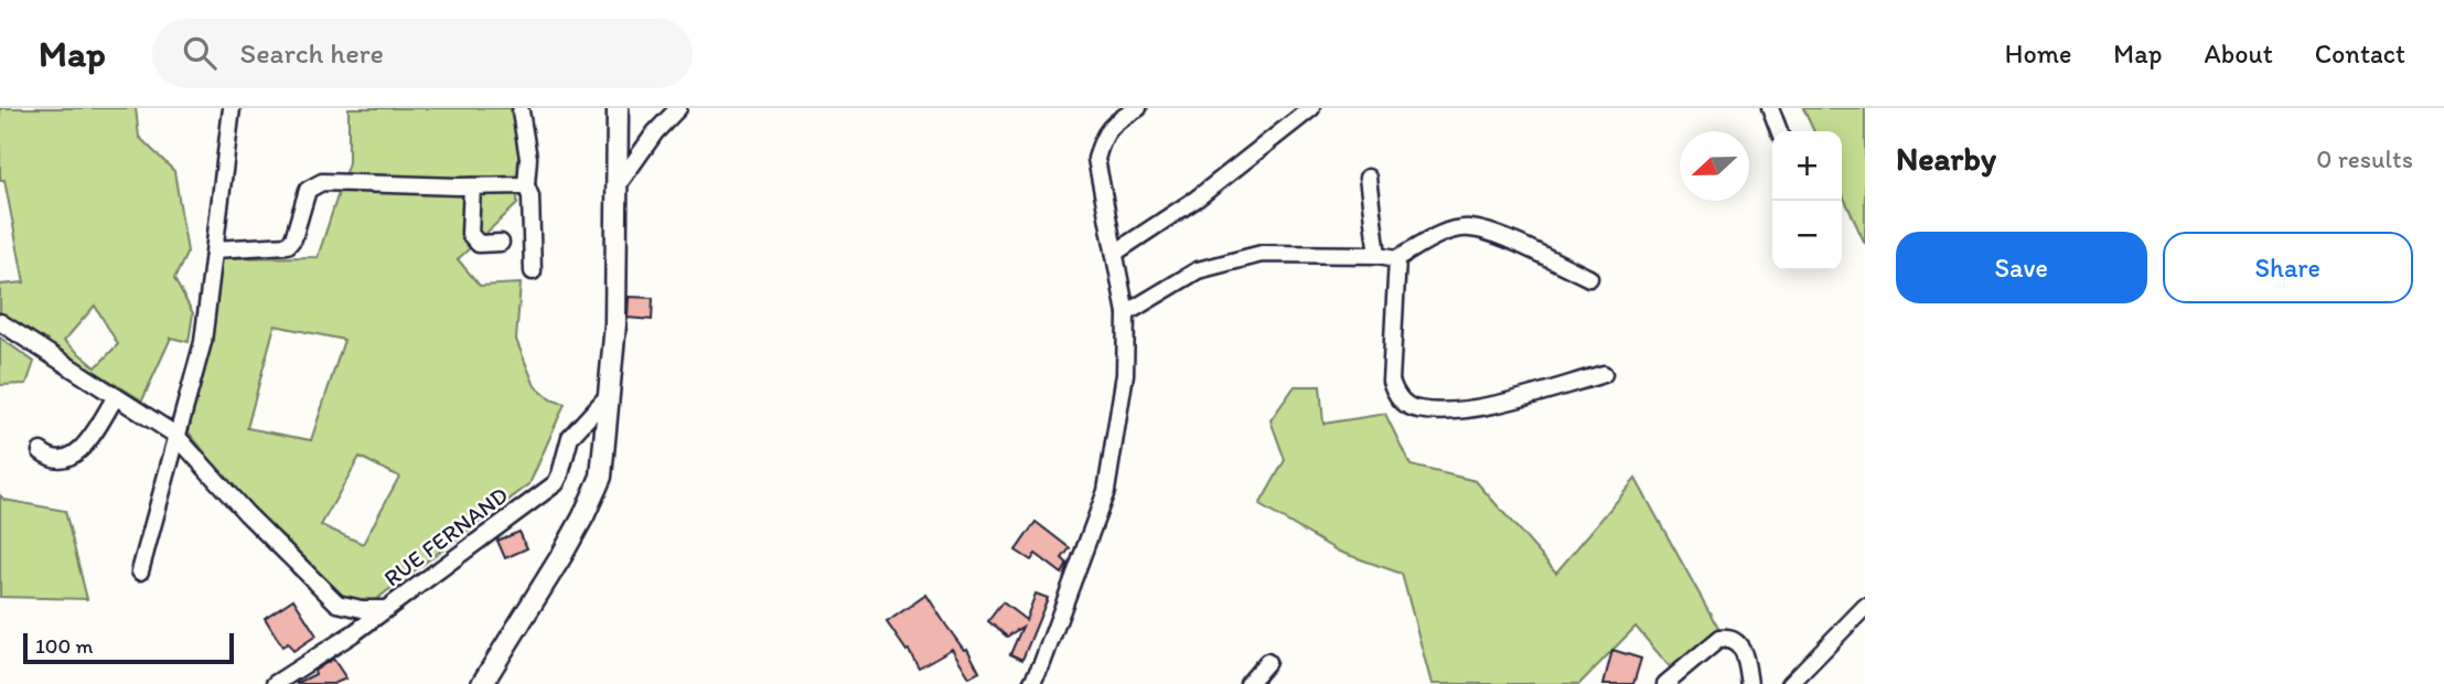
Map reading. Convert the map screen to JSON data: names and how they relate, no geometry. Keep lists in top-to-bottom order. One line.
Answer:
{"streets":{"street":["RUE FERNAND"]},"scale_bar":"100 m","north":"left","page":{"header":"Map","search":"Search here","nav":["Home","Map","About","Contact"],"heading":["Nearby","0 results"],"map_buttons":["+","−"],"buttons":["Save","Share"],"scale":"100 m"}}
